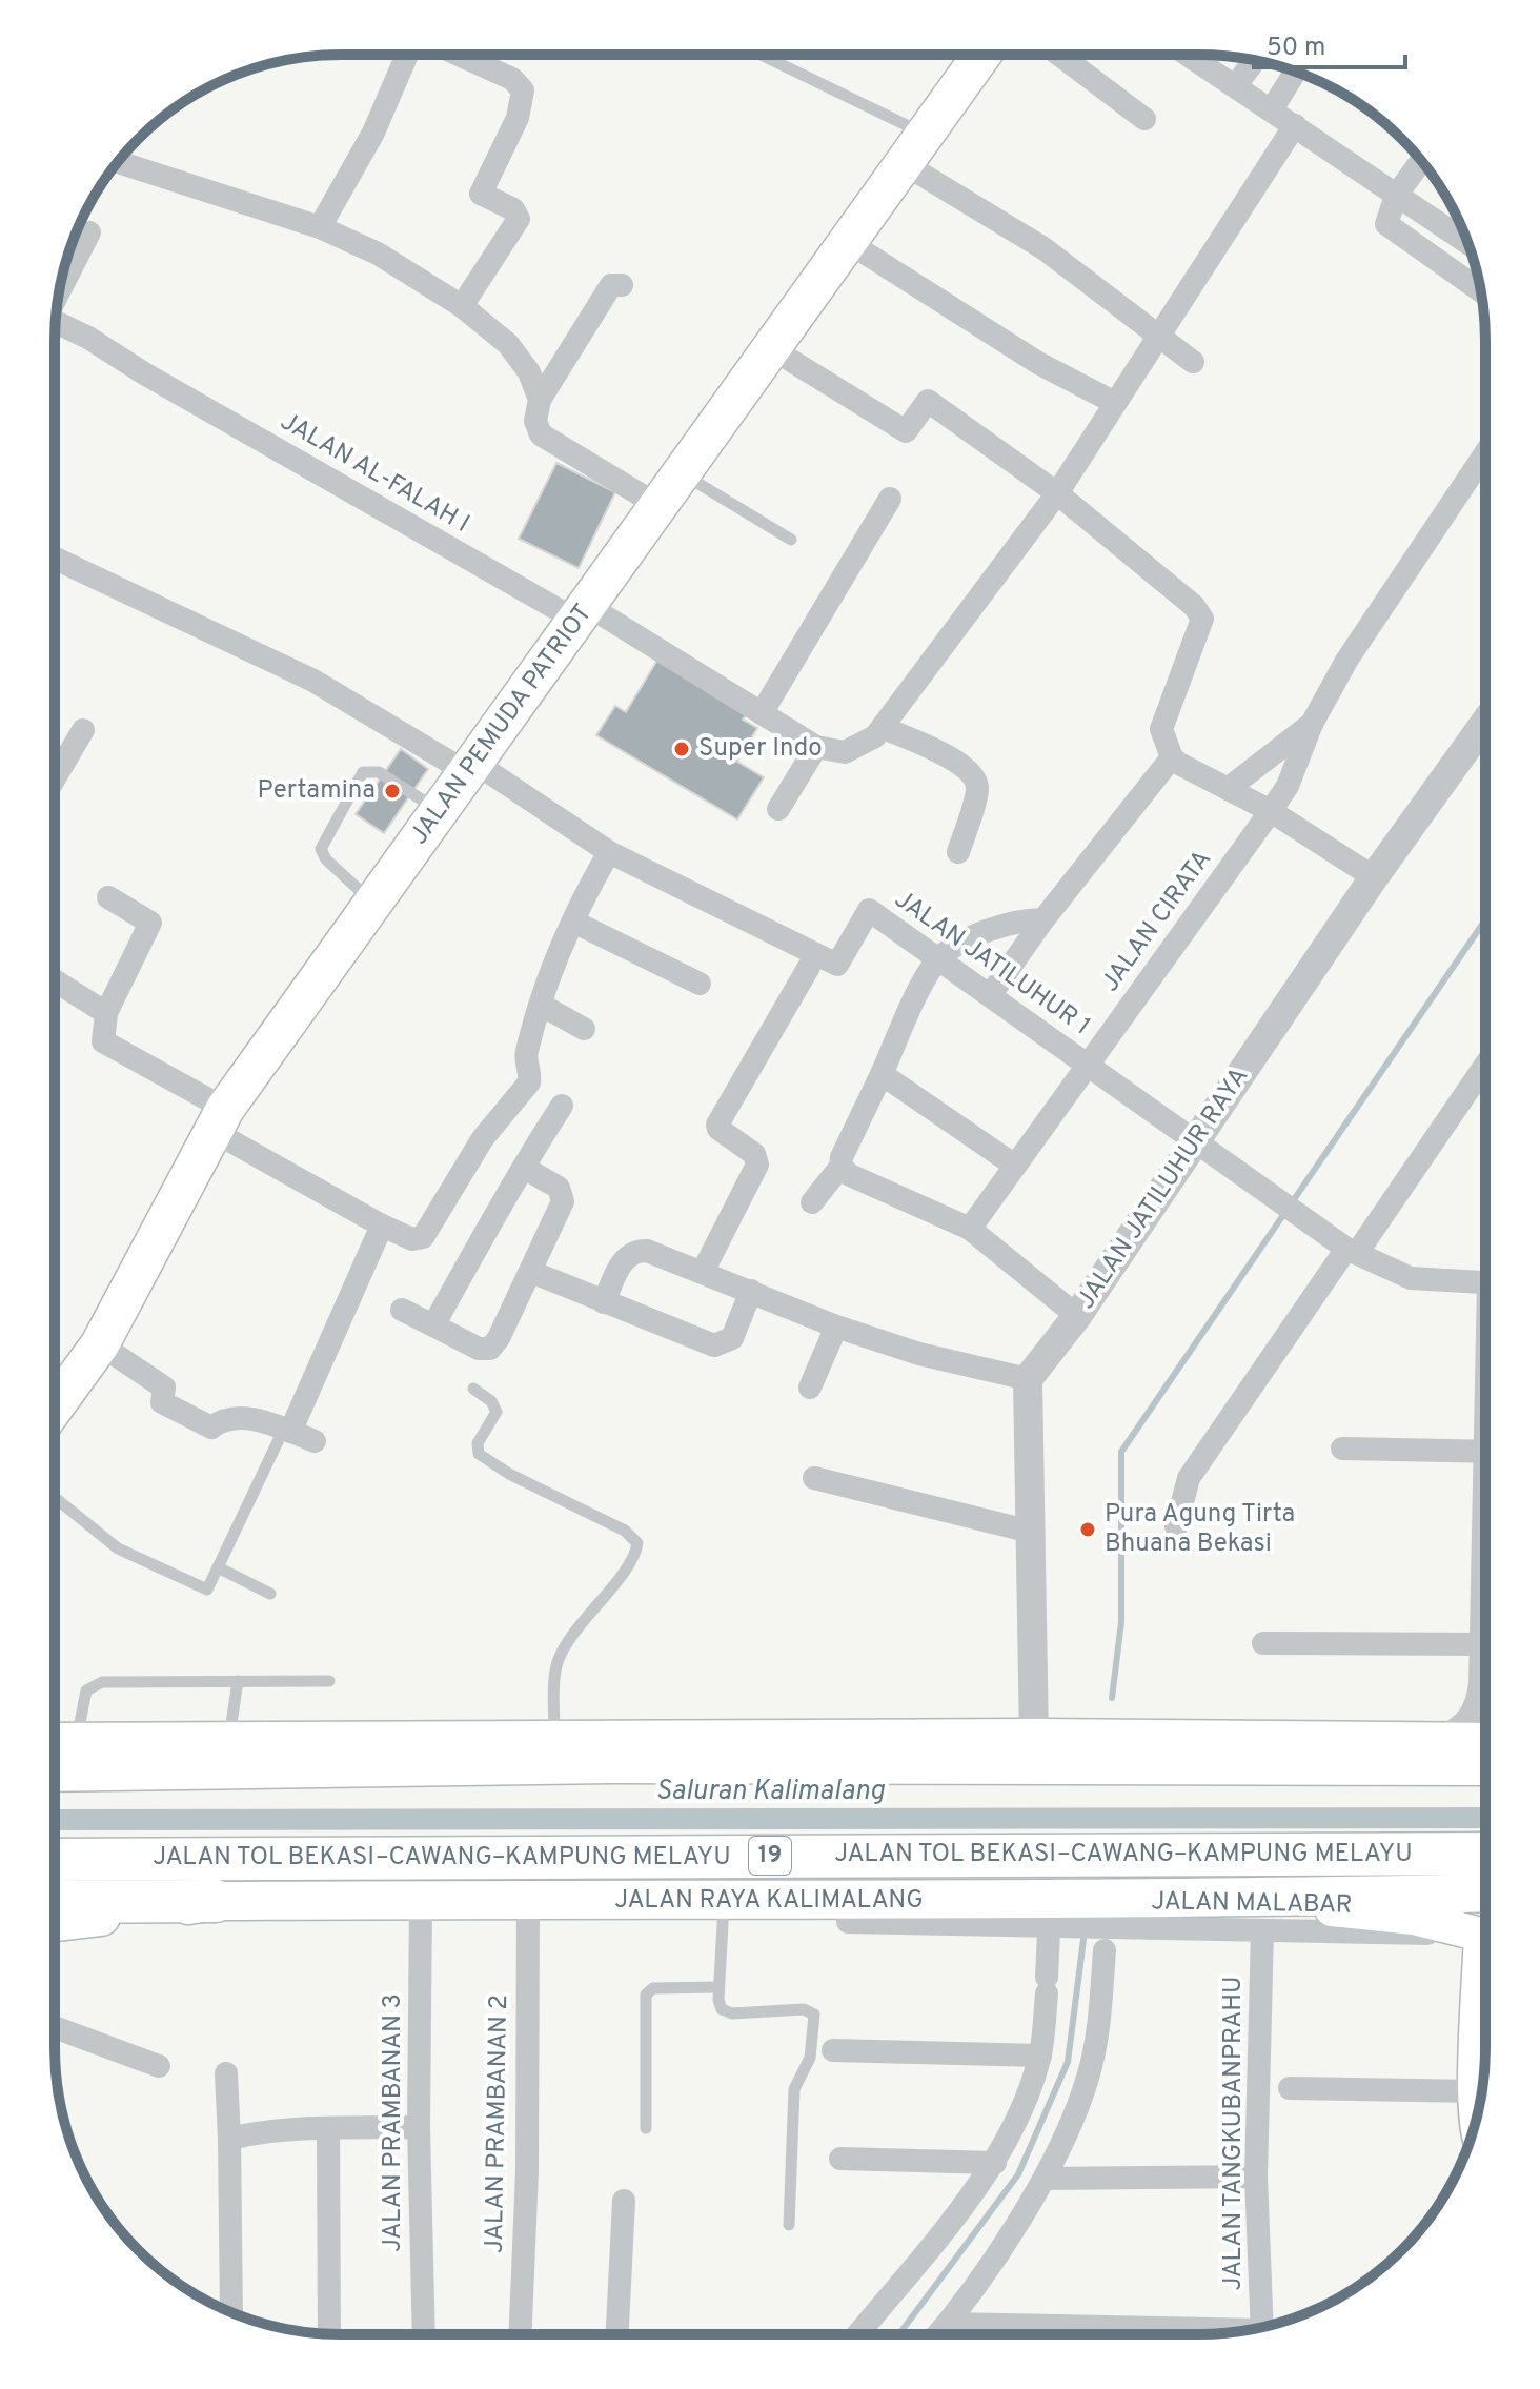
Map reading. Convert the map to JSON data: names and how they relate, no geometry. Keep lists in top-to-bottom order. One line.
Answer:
{"streets":{"highway":["JALAN TOL BEKASI–CAWANG–KAMPUNG MELAYU","19"],"main road":["JALAN PEMUDA PATRIOT","JALAN RAYA KALIMALANG"],"street":["JALAN AL-FALAH I","JALAN CIRATA","JALAN JATILUHUR 1","JALAN JATILUHUR RAYA","JALAN MALABAR","JALAN PRAMBANAN 3","JALAN PRAMBANAN 2","JALAN TANGKUBANPRAHU"]},"crossings":[["JALAN AL-FALAH I","JALAN PEMUDA PATRIOT"],["JALAN PEMUDA PATRIOT","JALAN JATILUHUR 1"],["JALAN CIRATA","JALAN JATILUHUR 1"],["JALAN JATILUHUR 1","JALAN JATILUHUR RAYA"],["JALAN RAYA KALIMALANG","JALAN MALABAR"],["JALAN RAYA KALIMALANG","JALAN PRAMBANAN 3"],["JALAN RAYA KALIMALANG","JALAN PRAMBANAN 2"],["JALAN MALABAR","JALAN TANGKUBANPRAHU"]],"water":["Saluran Kalimalang"],"places":["Super Indo","Pertamina","Pura Agung Tirta Bhuana Bekasi"],"scale_bar":"50 m"}
